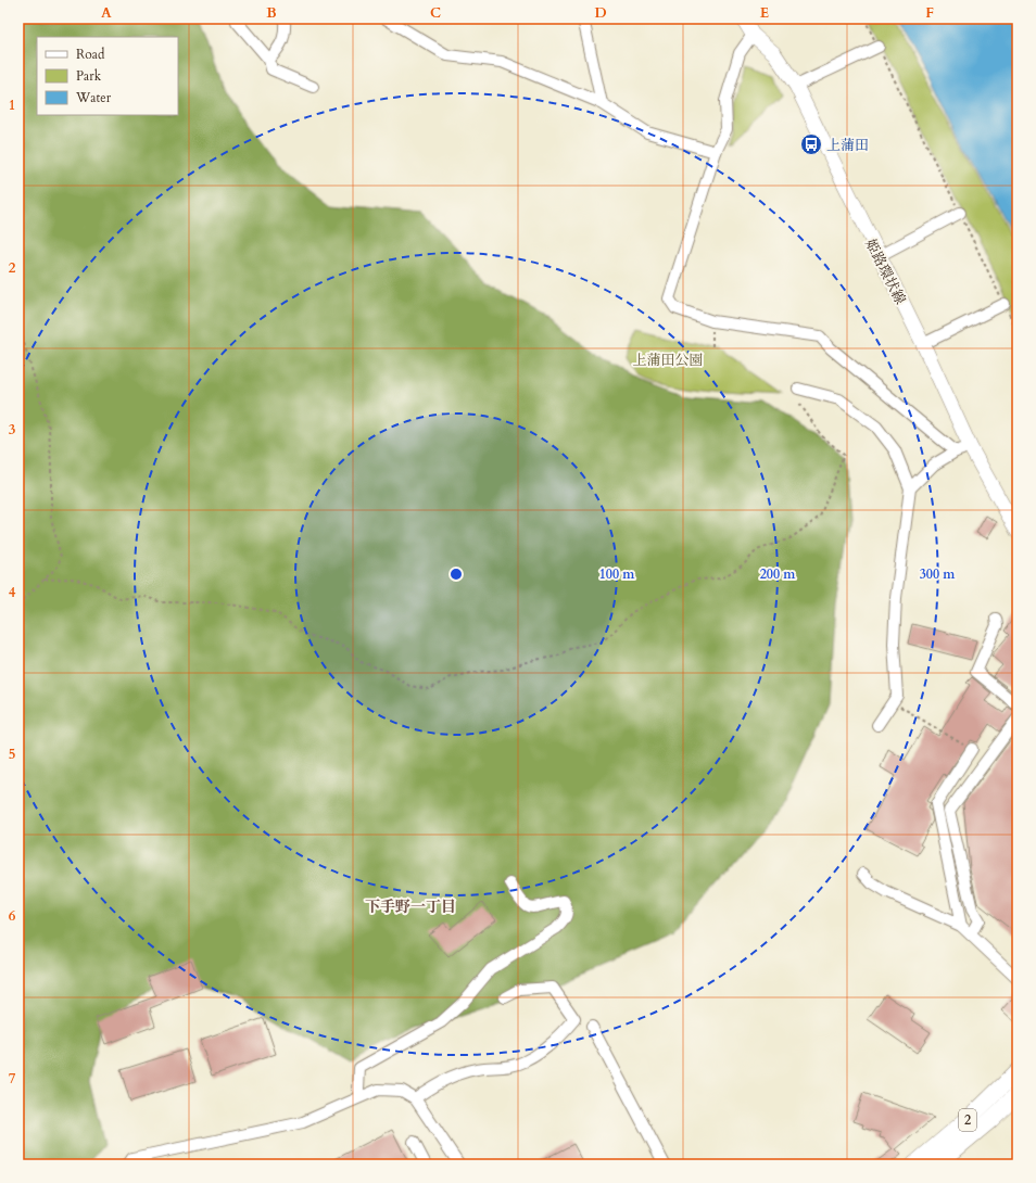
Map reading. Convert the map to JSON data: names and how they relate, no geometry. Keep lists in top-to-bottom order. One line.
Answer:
{"streets":{"highway":["2"],"main road":["姫路環状線"]},"districts":["下手野一丁目"],"parks":["上蒲田公園"],"places":{"bus stop":["上蒲田"]},"legend":["Road","Park","Water"],"grid":{"columns":["A","B","C","D","E","F"],"rows":["1","2","3","4","5","6","7"]},"rings":["100 m","200 m","300 m"]}
